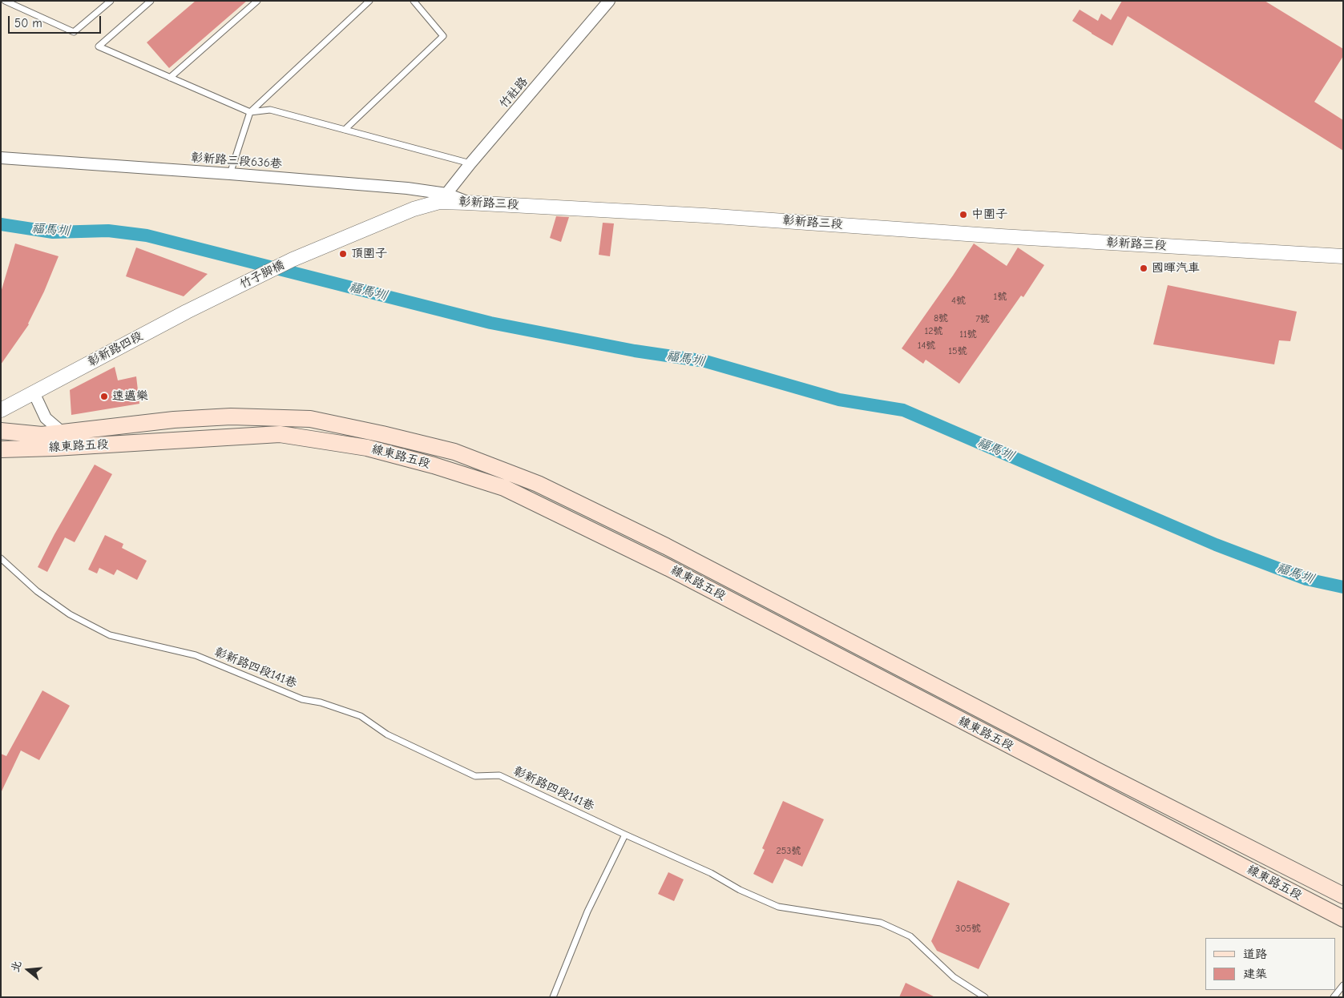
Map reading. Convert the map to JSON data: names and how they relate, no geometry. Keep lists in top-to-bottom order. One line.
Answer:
{"streets":{"main road":["線東路五段"],"street":["竹社路","彰新路三段636巷","彰新路三段","竹子脚橋","彰新路四段"],"lane":["彰新路四段141巷"]},"crossings":[["竹社路","彰新路三段636巷"],["竹社路","彰新路三段"],["彰新路三段636巷","彰新路三段"],["彰新路三段","竹子脚橋"],["竹子脚橋","彰新路四段"]],"water":["福馬圳"],"places":["中圍子","頂圍子","國暉汽車","速邁樂"],"house_numbers":["1號","4號","8號","7號","12號","11號","14號","15號","253號","305號"],"legend":["道路","建築"],"scale_bar":"50 m","north":"left"}
